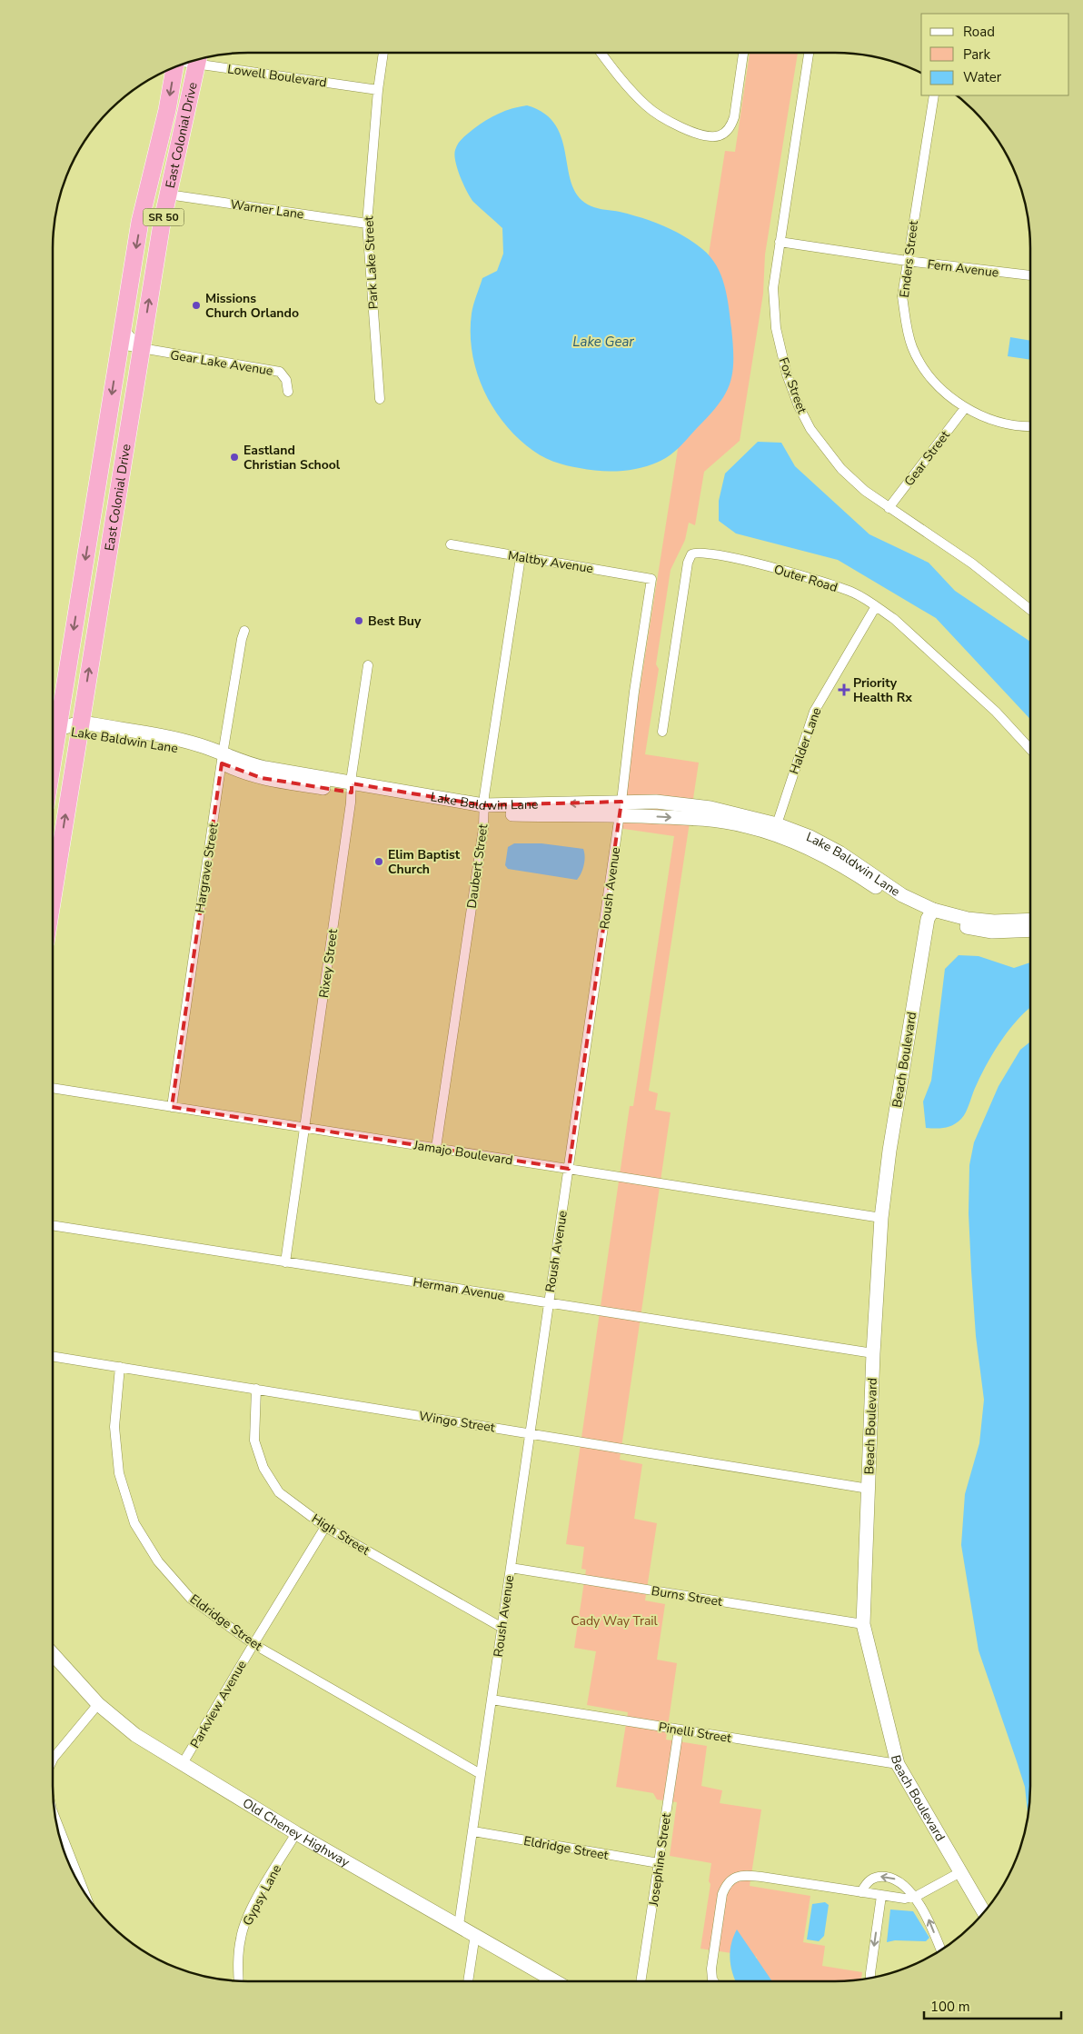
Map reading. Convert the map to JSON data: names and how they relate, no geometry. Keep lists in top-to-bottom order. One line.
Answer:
{"streets":{"highway":["East Colonial Drive","SR 50"],"street":["Lowell Boulevard","Warner Lane","Enders Street","Park Lake Street","Fern Avenue","Gear Lake Avenue","Fox Street","Gear Street","Maltby Avenue","Outer Road","Lake Baldwin Lane","Halder Lane","Daubert Street","Hargrave Street","Roush Avenue","Rixey Street","Beach Boulevard","Jamajo Boulevard","Herman Avenue","Wingo Street","High Street","Burns Street","Eldridge Street","Parkview Avenue","Pinelli Street","Old Cheney Highway","Josephine Street","Gypsy Lane"]},"crossings":[["Lowell Boulevard","East Colonial Drive"],["Lowell Boulevard","Park Lake Street"],["East Colonial Drive","Warner Lane"],["East Colonial Drive","Gear Lake Avenue"],["East Colonial Drive","Lake Baldwin Lane"],["Warner Lane","Park Lake Street"],["Enders Street","Fern Avenue"],["Enders Street","Gear Street"],["Fern Avenue","Fox Street"],["Fox Street","Gear Street"],["Maltby Avenue","Daubert Street"],["Maltby Avenue","Roush Avenue"],["Outer Road","Halder Lane"],["Lake Baldwin Lane","Halder Lane"],["Lake Baldwin Lane","Daubert Street"],["Lake Baldwin Lane","Hargrave Street"],["Lake Baldwin Lane","Roush Avenue"],["Lake Baldwin Lane","Rixey Street"],["Lake Baldwin Lane","Beach Boulevard"],["Daubert Street","Jamajo Boulevard"],["Hargrave Street","Jamajo Boulevard"],["Roush Avenue","Jamajo Boulevard"],["Roush Avenue","Herman Avenue"],["Roush Avenue","Wingo Street"],["Roush Avenue","High Street"],["Roush Avenue","Burns Street"],["Roush Avenue","Eldridge Street"],["Roush Avenue","Pinelli Street"],["Roush Avenue","Old Cheney Highway"],["Rixey Street","Jamajo Boulevard"],["Rixey Street","Herman Avenue"],["Beach Boulevard","Jamajo Boulevard"],["Beach Boulevard","Herman Avenue"],["Beach Boulevard","Wingo Street"],["Beach Boulevard","Burns Street"],["Beach Boulevard","Pinelli Street"],["Wingo Street","High Street"],["Wingo Street","Eldridge Street"],["High Street","Parkview Avenue"],["Eldridge Street","Parkview Avenue"],["Eldridge Street","Josephine Street"],["Parkview Avenue","Old Cheney Highway"],["Pinelli Street","Josephine Street"],["Old Cheney Highway","Gypsy Lane"]],"water":["Lake Gear"],"parks":["Cady Way Trail"],"places":{"other":["Missions Church Orlando","Eastland Christian School","Best Buy","Elim Baptist Church"],"health":["Priority Health Rx"]},"legend":["Road","Park","Water"],"scale_bar":"100 m"}
